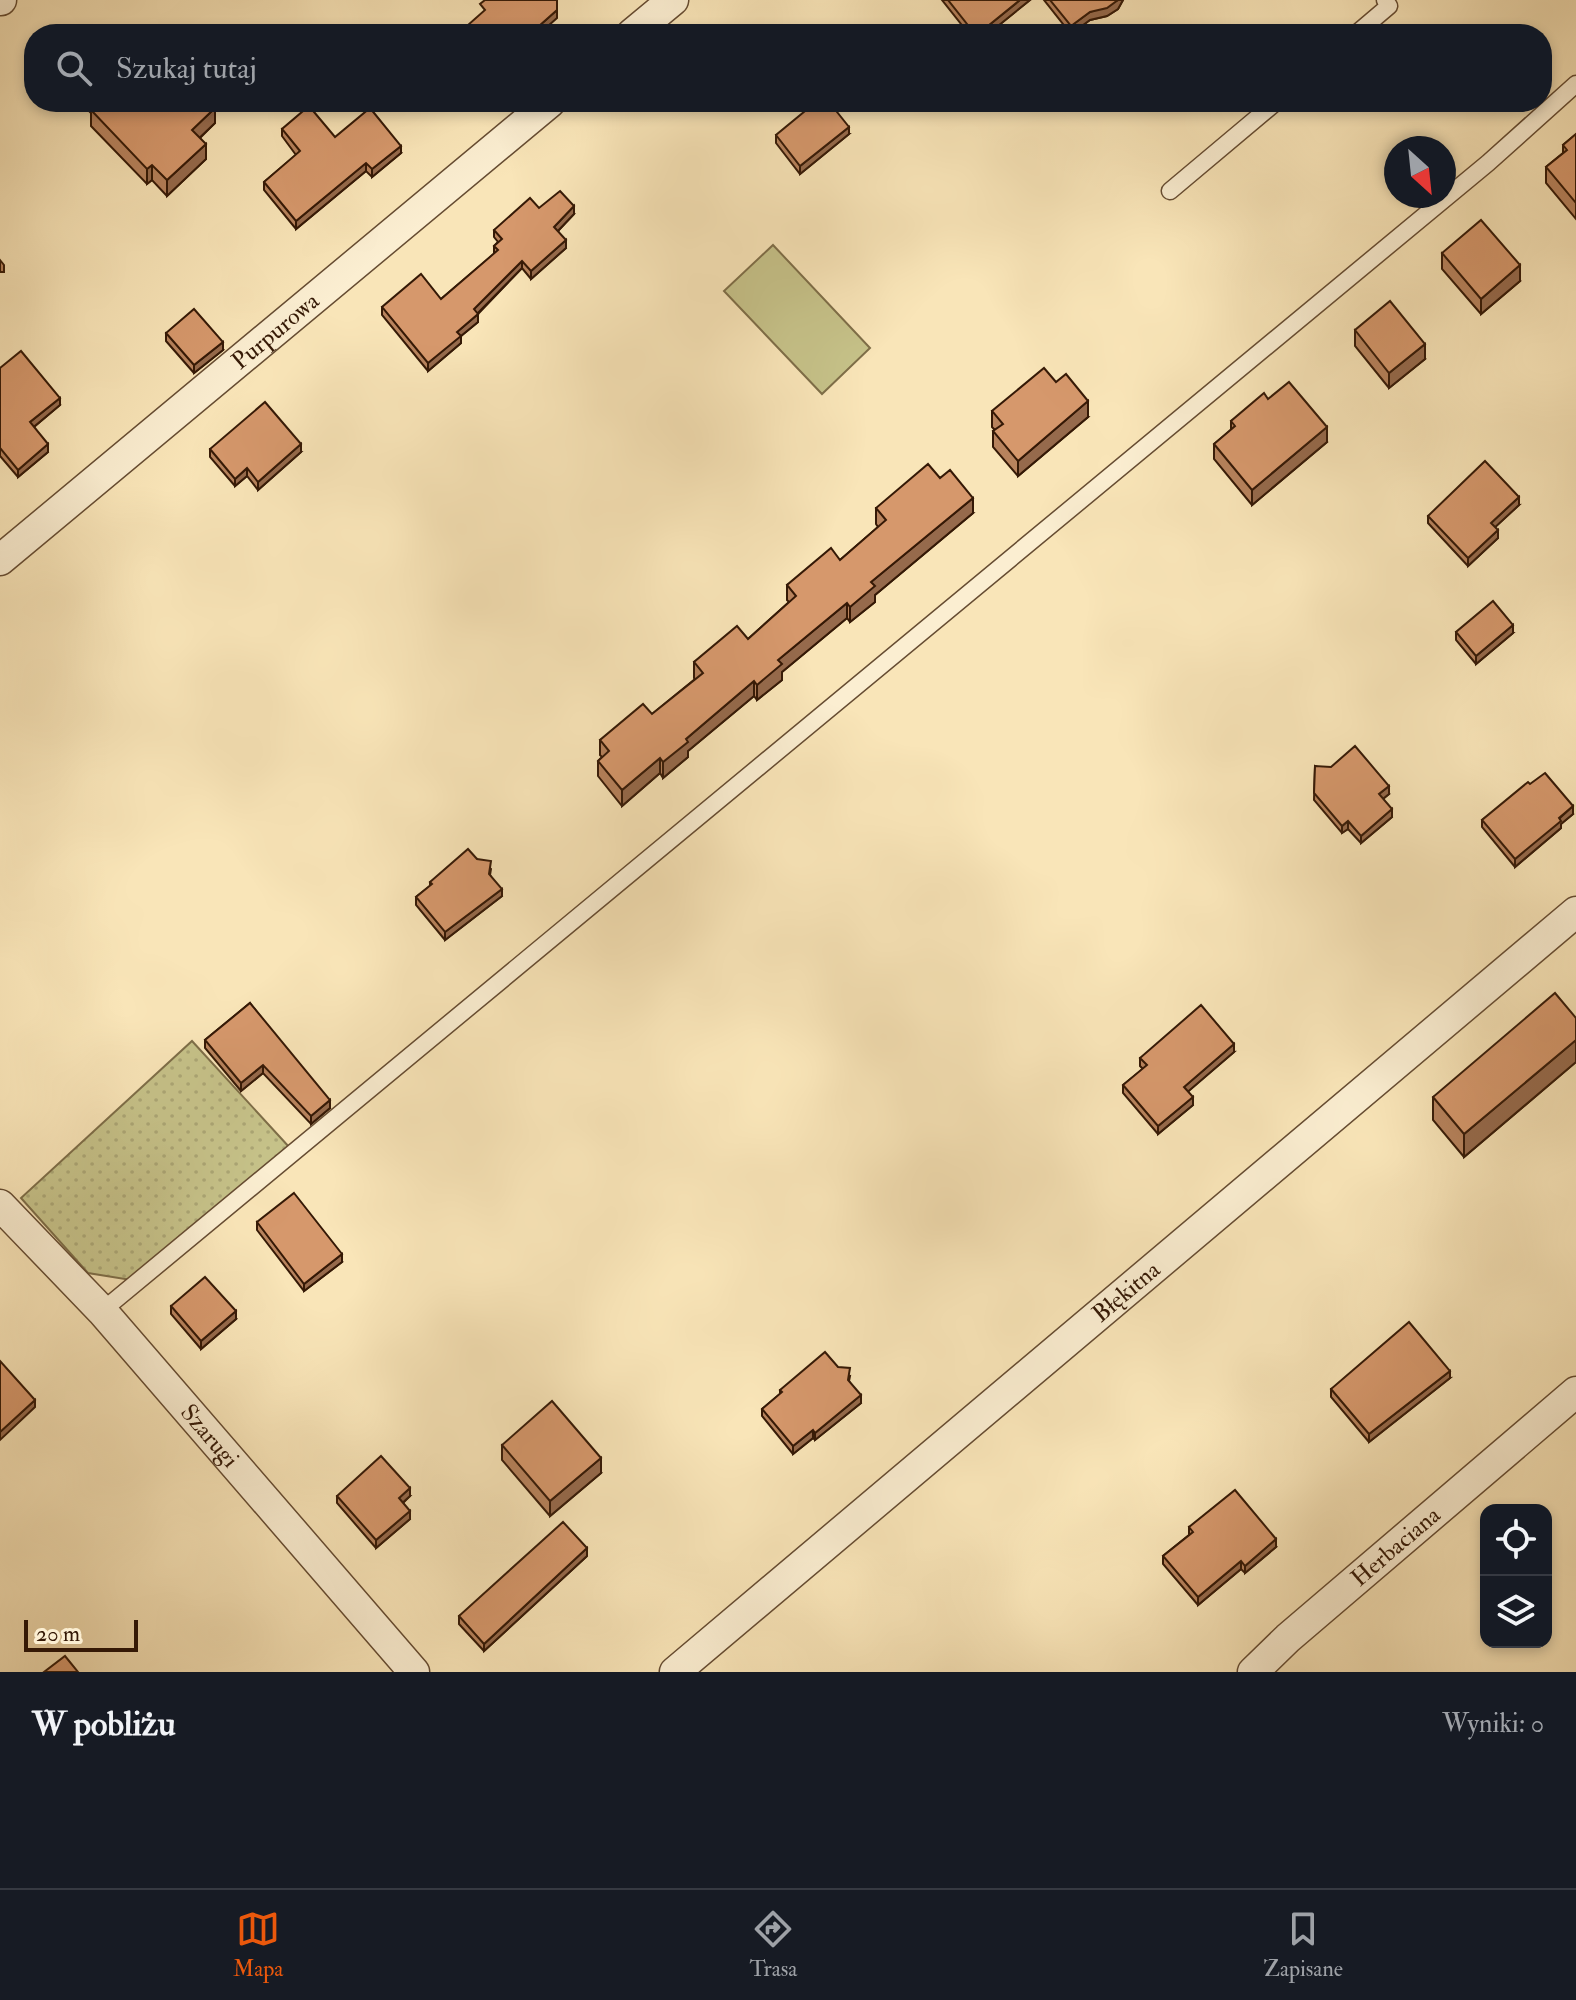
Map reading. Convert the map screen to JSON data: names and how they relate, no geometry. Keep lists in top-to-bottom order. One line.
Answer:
{"streets":{"street":["Purpurowa","Błękitna","Szarugi","Herbaciana"]},"scale_bar":"20 m","north":"bottom right","page":{"search":"Szukaj tutaj","scale":"20 m","heading":["W pobliżu","Wyniki: 0"],"nav":["Mapa","Trasa","Zapisane"]}}
